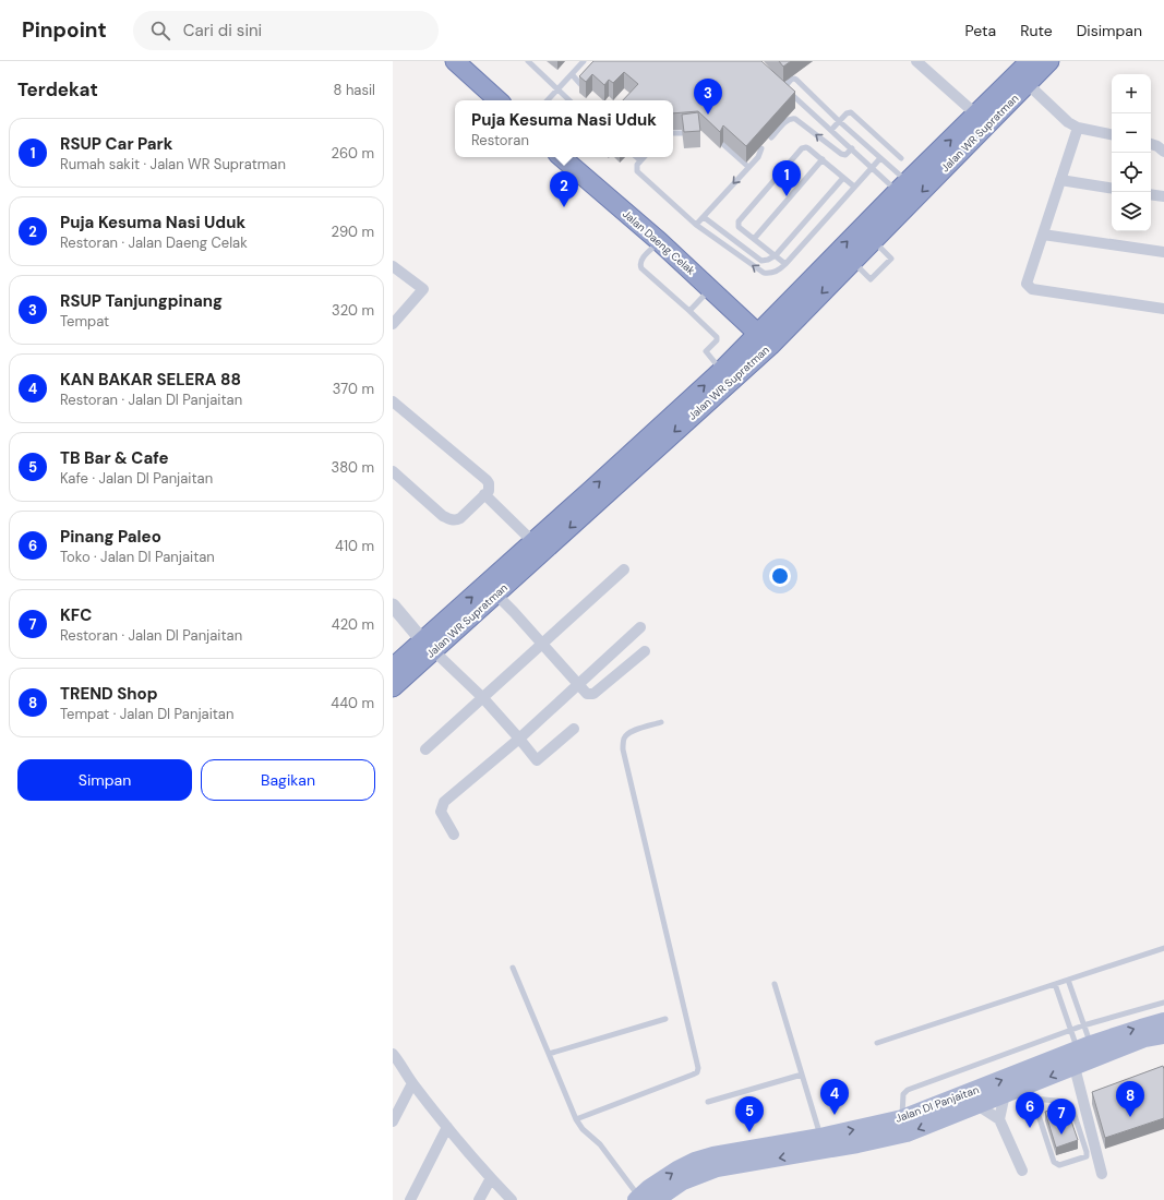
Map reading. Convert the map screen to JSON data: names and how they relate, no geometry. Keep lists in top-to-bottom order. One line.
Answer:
{"streets":{"highway":["Jalan WR Supratman","Jalan Daeng Celak"],"main road":["Jalan DI Panjaitan"]},"crossings":[["Jalan WR Supratman","Jalan Daeng Celak"]],"page":{"header":"Pinpoint","search":"Cari di sini","nav":["Peta","Rute","Disimpan"],"heading":["Terdekat","8 hasil"],"map_buttons":["+","−"],"pins":["3","1","2","4","8","6","5","7"],"popup":["Puja Kesuma Nasi Uduk","Restoran"],"list":[{"mark":"1","name":"RSUP Car Park","note":"Rumah sakit · Jalan WR Supratman","value":"260 m"},{"mark":"2","name":"Puja Kesuma Nasi Uduk","note":"Restoran · Jalan Daeng Celak","value":"290 m"},{"mark":"3","name":"RSUP Tanjungpinang","note":"Tempat","value":"320 m"},{"mark":"4","name":"KAN BAKAR SELERA 88","note":"Restoran · Jalan DI Panjaitan","value":"370 m"},{"mark":"5","name":"TB Bar & Cafe","note":"Kafe · Jalan DI Panjaitan","value":"380 m"},{"mark":"6","name":"Pinang Paleo","note":"Toko · Jalan DI Panjaitan","value":"410 m"},{"mark":"7","name":"KFC","note":"Restoran · Jalan DI Panjaitan","value":"420 m"},{"mark":"8","name":"TREND Shop","note":"Tempat · Jalan DI Panjaitan","value":"440 m"}],"buttons":["Simpan","Bagikan"]}}
